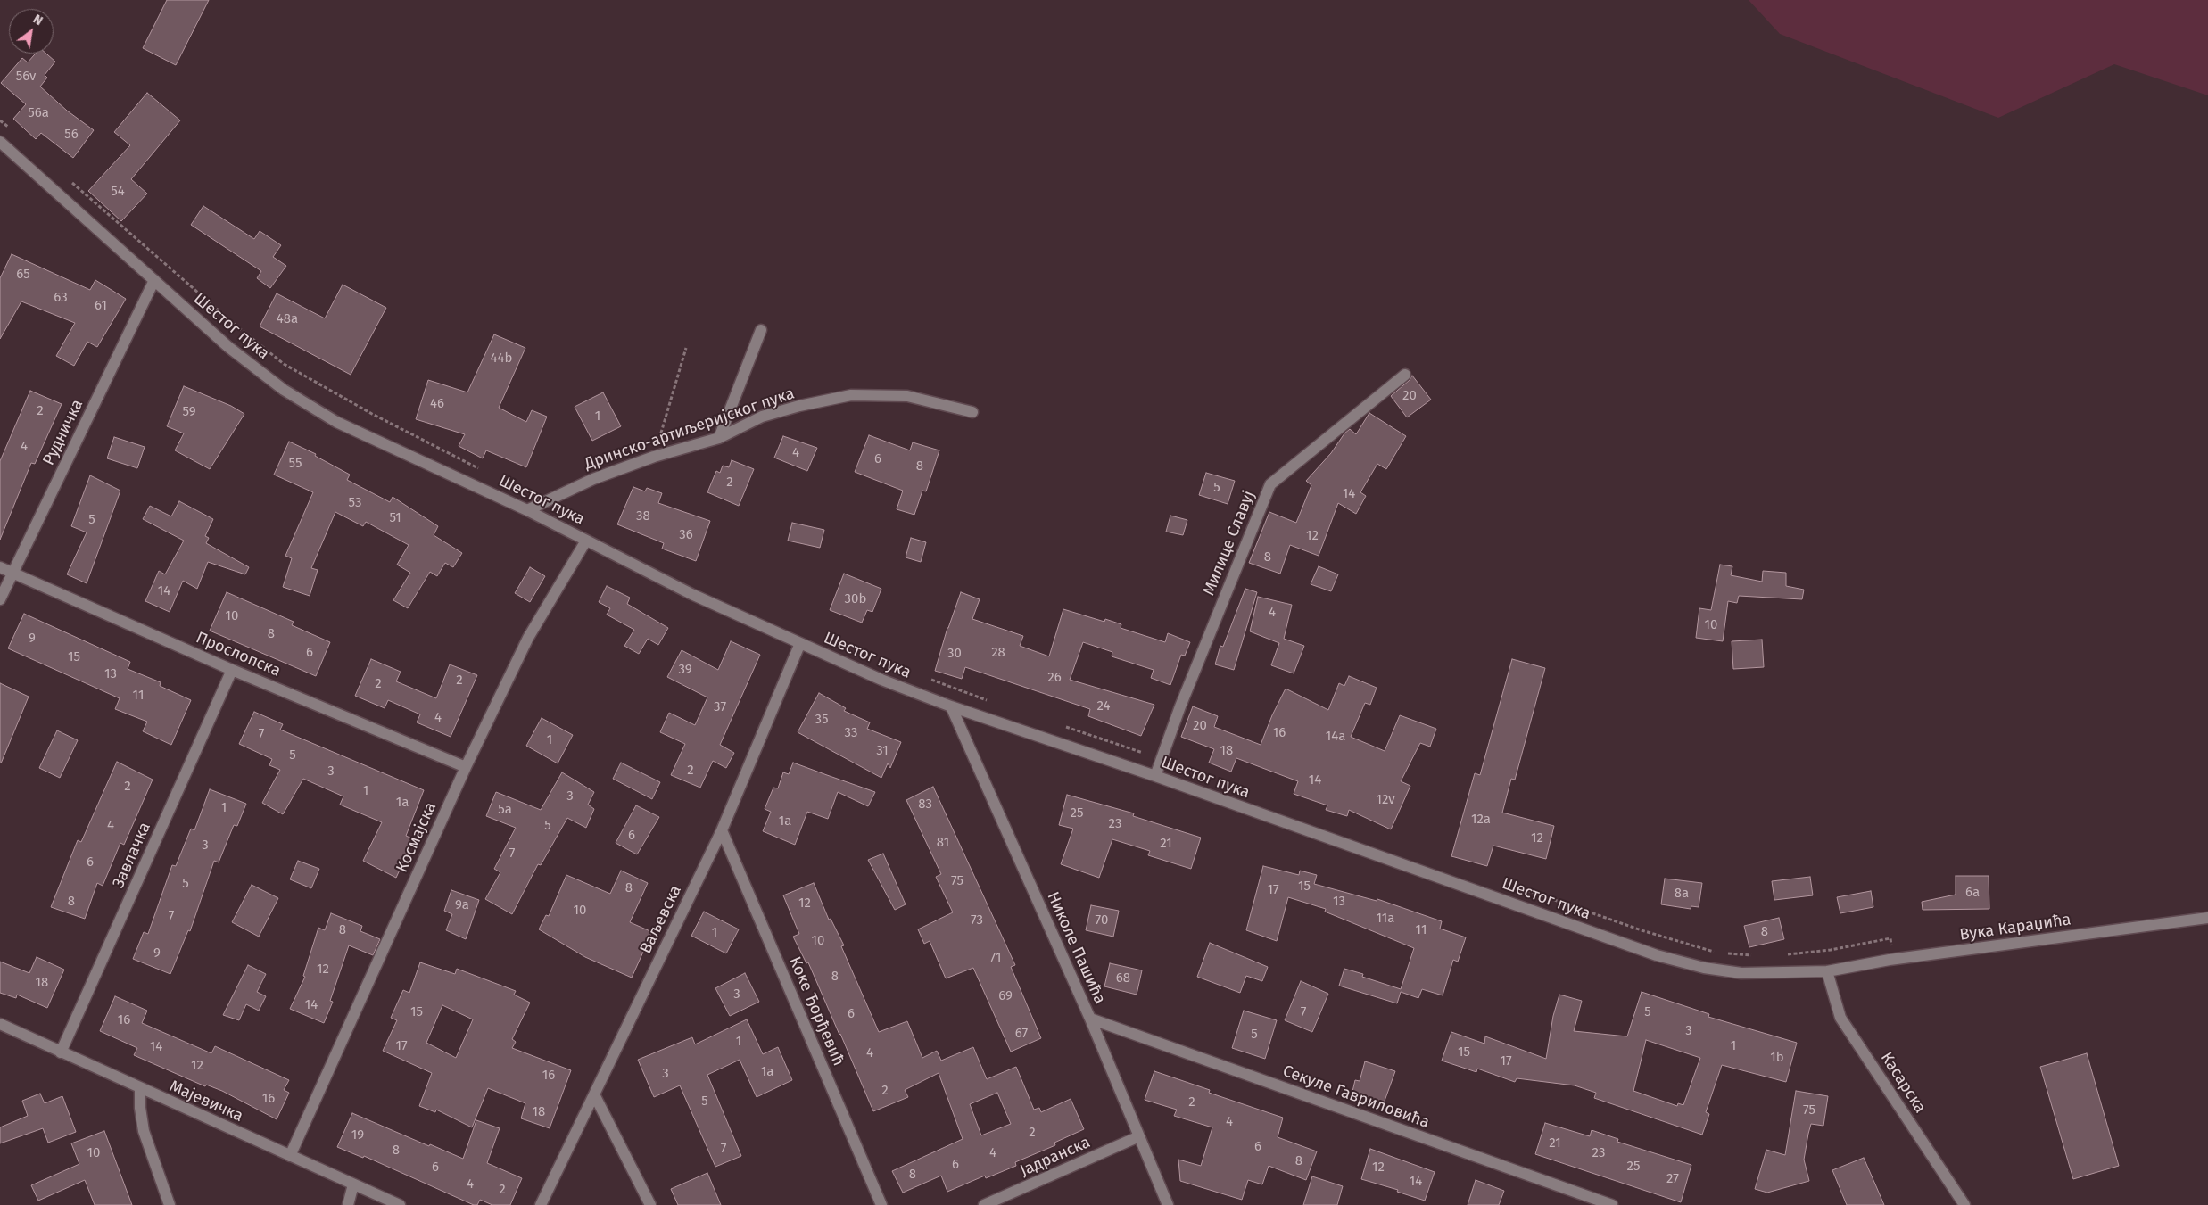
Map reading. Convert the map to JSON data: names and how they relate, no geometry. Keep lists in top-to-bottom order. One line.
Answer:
{"streets":{"street":["Шестог пука","Дринско-артиљеријског пука","Рудничка","Милице Славуј","Прослопска","Космајска","Завлачка","Ваљевска","Вука Караџића","Николе Пашића","Коке Ђорђевић","Касарска","Секуле Гавриловића","Мајевичка","Јадранска"]},"crossings":[["Шестог пука","Дринско-артиљеријског пука"],["Шестог пука","Рудничка"],["Шестог пука","Милице Славуј"],["Шестог пука","Космајска"],["Шестог пука","Ваљевска"],["Шестог пука","Вука Караџића"],["Шестог пука","Николе Пашића"],["Шестог пука","Касарска"],["Рудничка","Прослопска"],["Прослопска","Космајска"],["Прослопска","Завлачка"],["Космајска","Мајевичка"],["Завлачка","Мајевичка"],["Ваљевска","Коке Ђорђевић"],["Вука Караџића","Касарска"],["Николе Пашића","Секуле Гавриловића"],["Николе Пашића","Јадранска"]],"house_numbers":["56v","56a","56","54","65","63","61","48a","44b","20","46","2","59","1","4","4","6","55","8","2","5","14","53","38","51","5","36","12","8","14","30b","4","10","10","8","9","6","28","30","15","39","13","26","2","2","11","24","37","4","35","20","33","16","7","14a","1","31","18","5","2","3","14","2","1","3","12v","1a","83","1","5a","25","12a","1a","23","4","5","6","12","81","21","3","7","6","75","5","15","8","17","6a","8a","8","13","12","9a","10","7","11a","73","70","8","11","8","1","10","9","71","12","8","68","18","3","69","14","15","7","5","6","16","3","67","5","1","17","1","14","15","4","1b","17","12","1a","3","16","2","16","5","2","75","18","4","2","19","21","6","7","8","10","4","23","8","6","25","6","12","8","27","14","4","2"],"north":"top right"}
